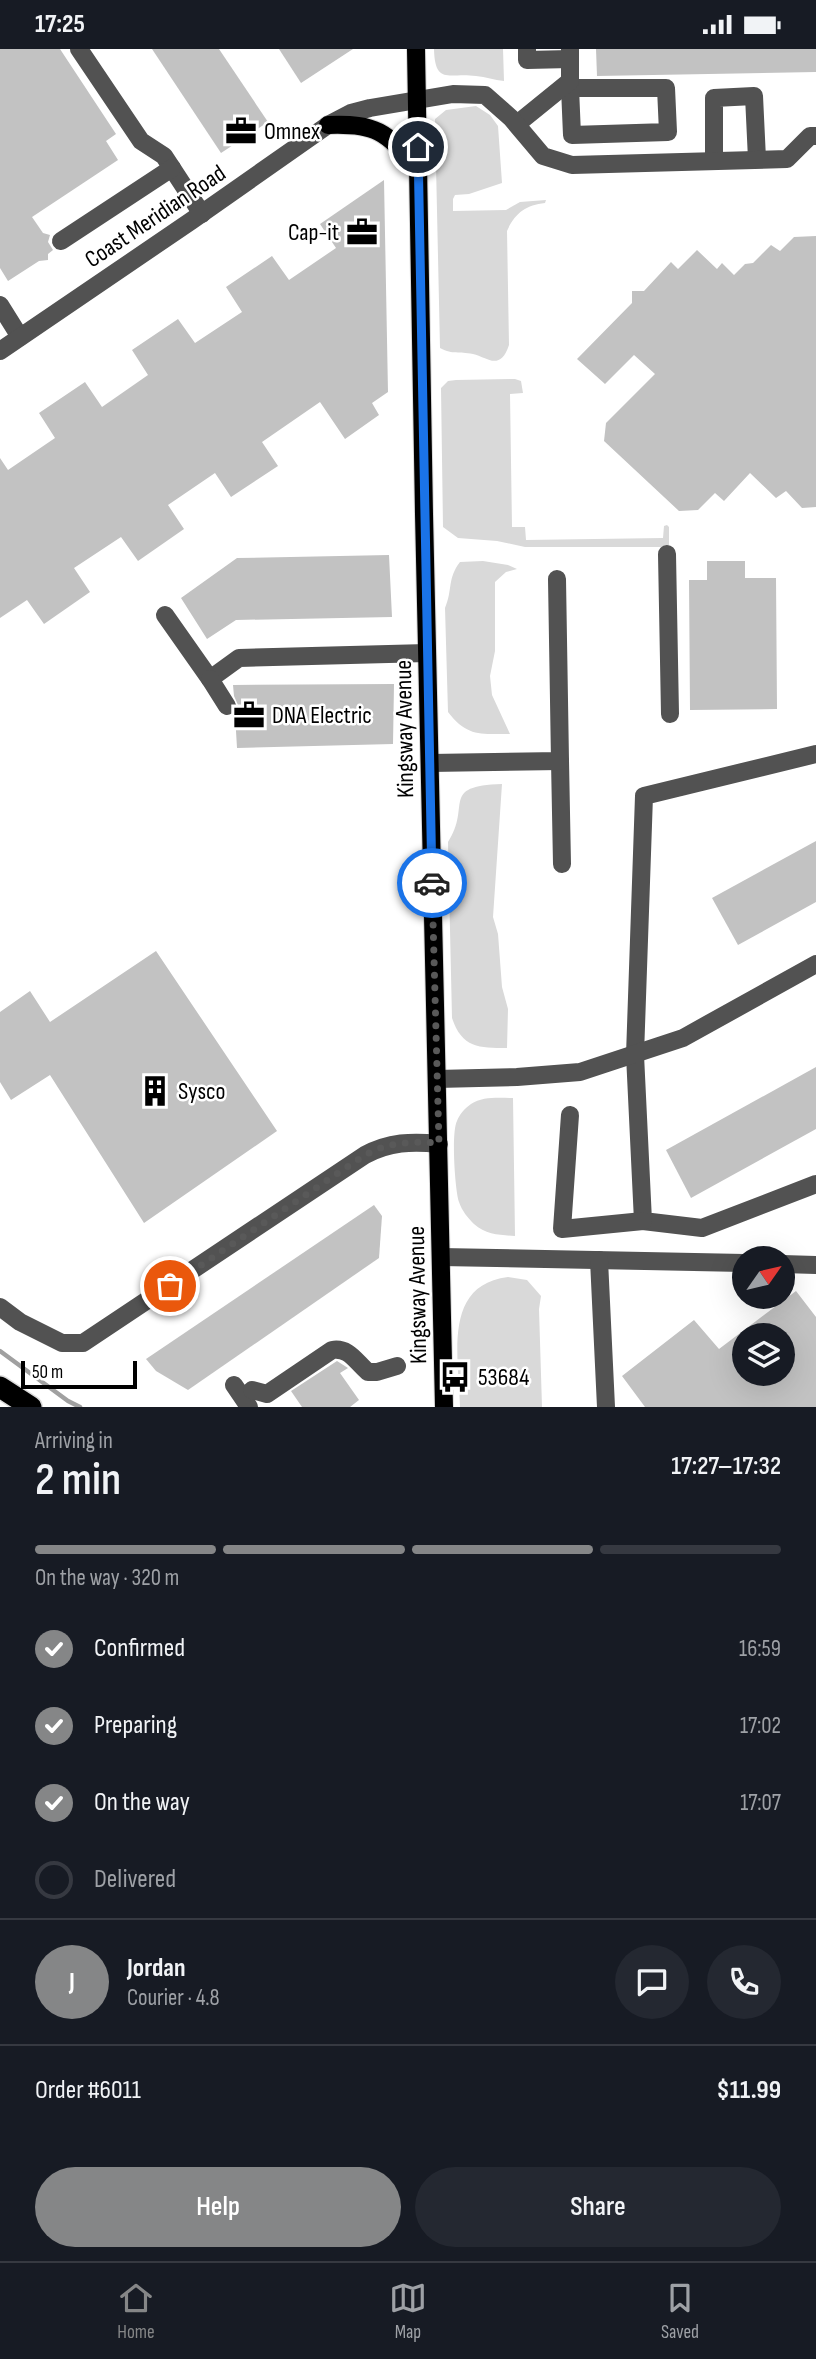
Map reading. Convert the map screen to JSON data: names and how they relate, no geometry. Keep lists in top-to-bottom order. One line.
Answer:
{"streets":{"main road":["Kingsway Avenue"],"street":["Coast Meridian Road"]},"crossings":[["Coast Meridian Road","Kingsway Avenue"]],"places":{"office":["Omnex","Cap-it","DNA Electric"],"building":["Sysco"],"bus stop":["53684"]},"scale_bar":"50 m","north":"top right","page":{"status":"17:25","scale":"50 m","heading":["2 min","Arriving in","17:27–17:32"],"panel":["Jordan","Courier · 4.8","Order #6011","$11.99"],"bar":"On the way · 320 m","list":[["Confirmed","16:59"],["Preparing","17:02"],["On the way","17:07"],"Delivered"],"round":"J","buttons":["Help","Share"],"tabs":["Home","Map","Saved"]}}
